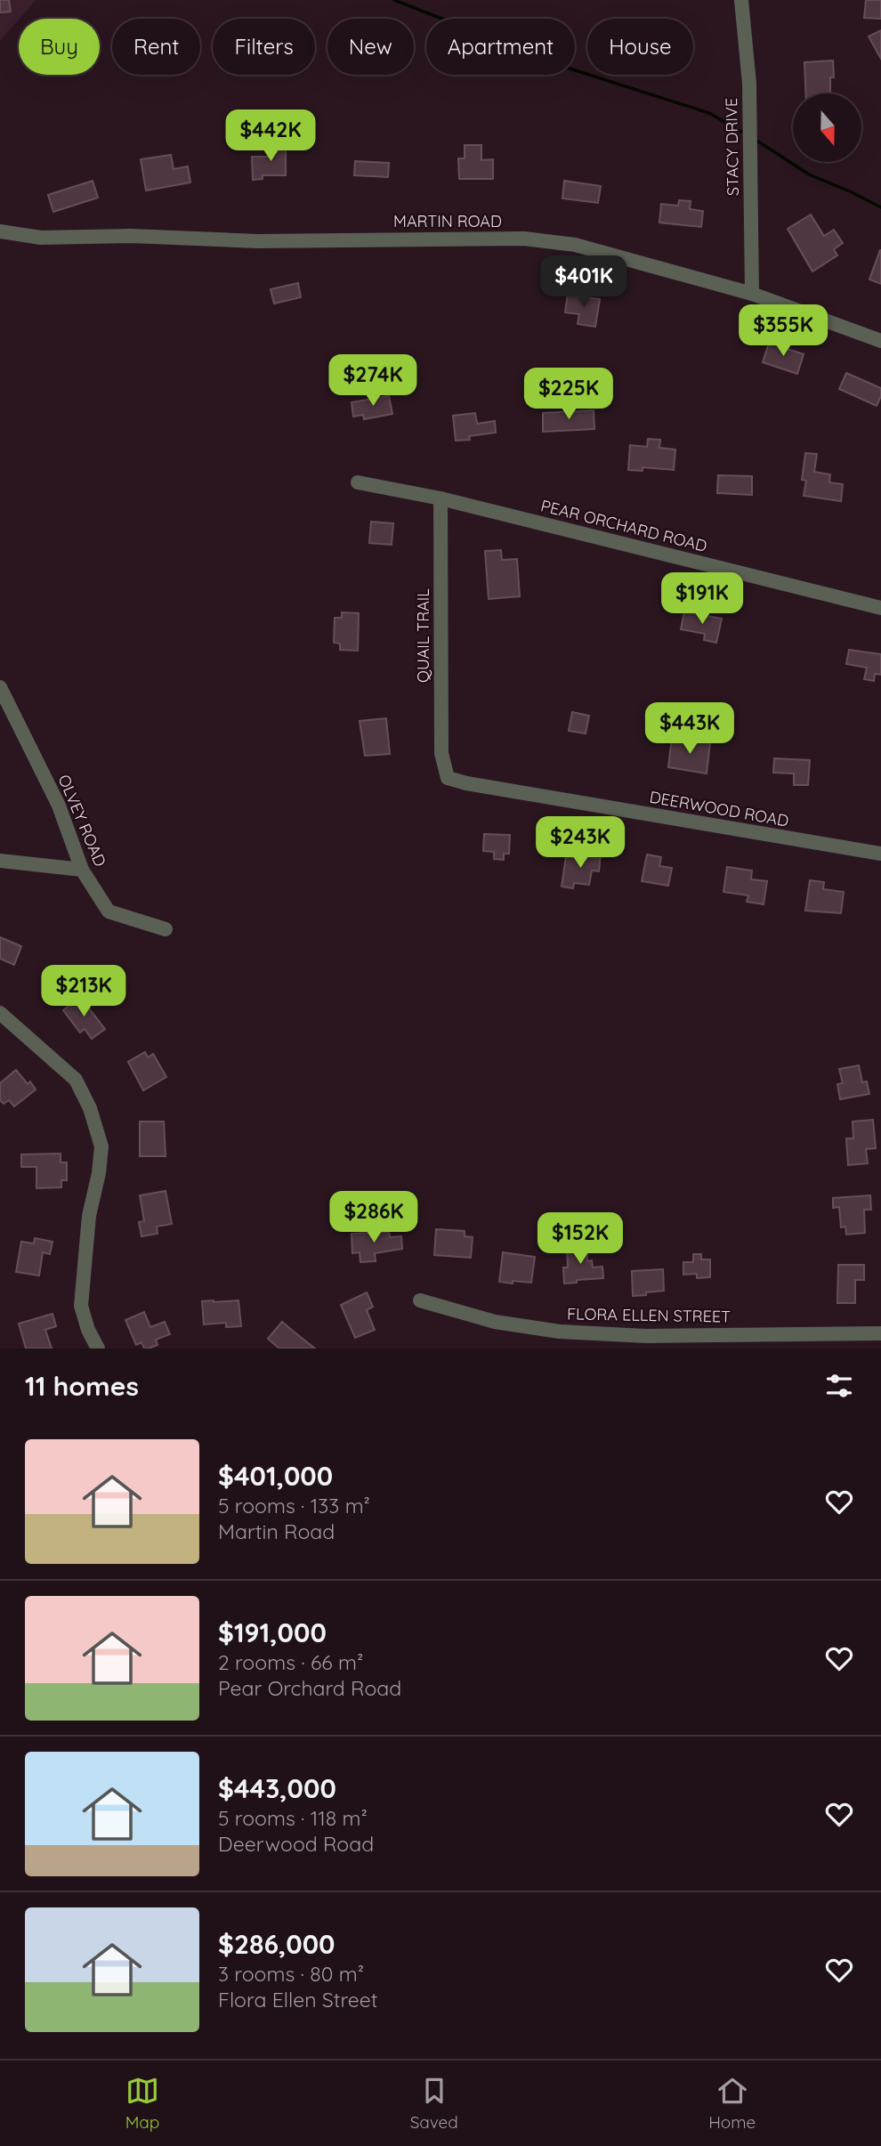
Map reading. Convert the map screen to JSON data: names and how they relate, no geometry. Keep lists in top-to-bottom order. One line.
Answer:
{"streets":{"street":["STACY DRIVE","MARTIN ROAD","PEAR ORCHARD ROAD","QUAIL TRAIL","DEERWOOD ROAD","OLVEY ROAD","FLORA ELLEN STREET"]},"crossings":[["STACY DRIVE","MARTIN ROAD"],["PEAR ORCHARD ROAD","QUAIL TRAIL"],["QUAIL TRAIL","DEERWOOD ROAD"]],"north":"bottom","page":{"chip":["Buy","Rent","Filters","New","Apartment","House"],"price":["$442K","$401K","$355K","$274K","$225K","$191K","$443K","$243K","$213K","$286K","$152K"],"heading":"11 homes","list":[{"name":"$401,000","note":"5 rooms · 133 m² · Martin Road"},{"name":"$191,000","note":"2 rooms · 66 m² · Pear Orchard Road"},{"name":"$443,000","note":"5 rooms · 118 m² · Deerwood Road"},{"name":"$286,000","note":"3 rooms · 80 m² · Flora Ellen Street"}],"tabs":["Map","Saved","Home"]}}
